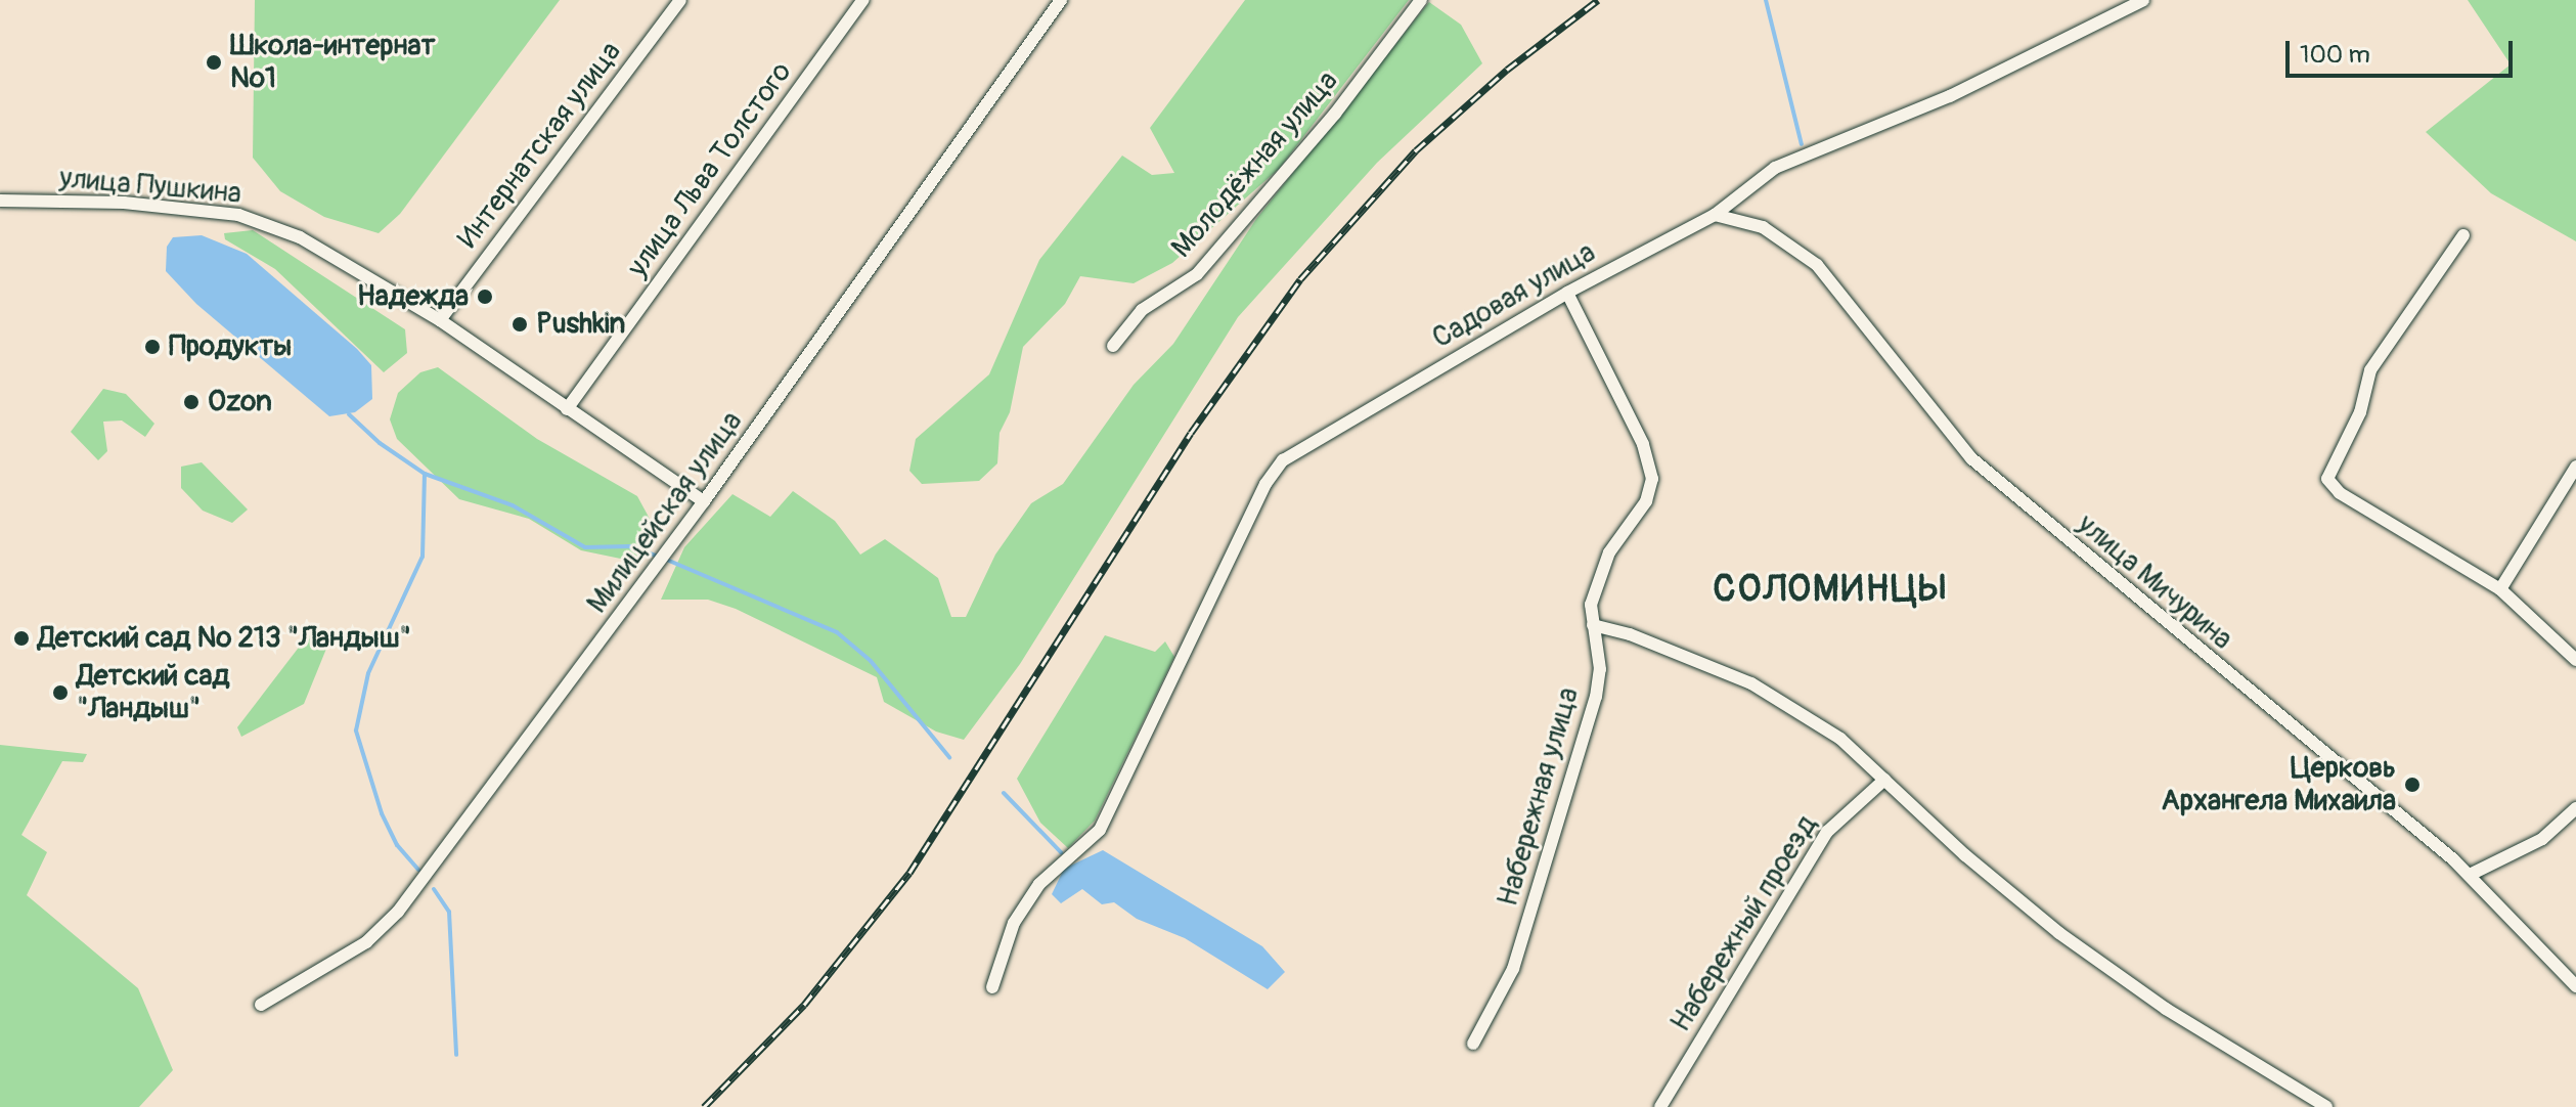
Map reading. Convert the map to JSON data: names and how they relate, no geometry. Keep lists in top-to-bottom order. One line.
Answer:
{"streets":{"street":["Интернатская улица","Молодёжная улица","улица Льва Толстого","улица Пушкина","Садовая улица","Милицейская улица","улица Мичурина","Набережная улица","Набережный проезд"]},"crossings":[["Интернатская улица","улица Пушкина"],["улица Льва Толстого","улица Пушкина"],["улица Пушкина","Милицейская улица"],["Садовая улица","улица Мичурина"],["Садовая улица","Набережная улица"]],"districts":["СОЛОМИНЦЫ"],"places":["Школа-интернат №1","Надежда","Pushkin","Продукты","Ozon","Детский сад № 213 \"Ландыш\"","Детский сад \"Ландыш\"","Церковь Архангела Михаила"],"scale_bar":"100 m"}
